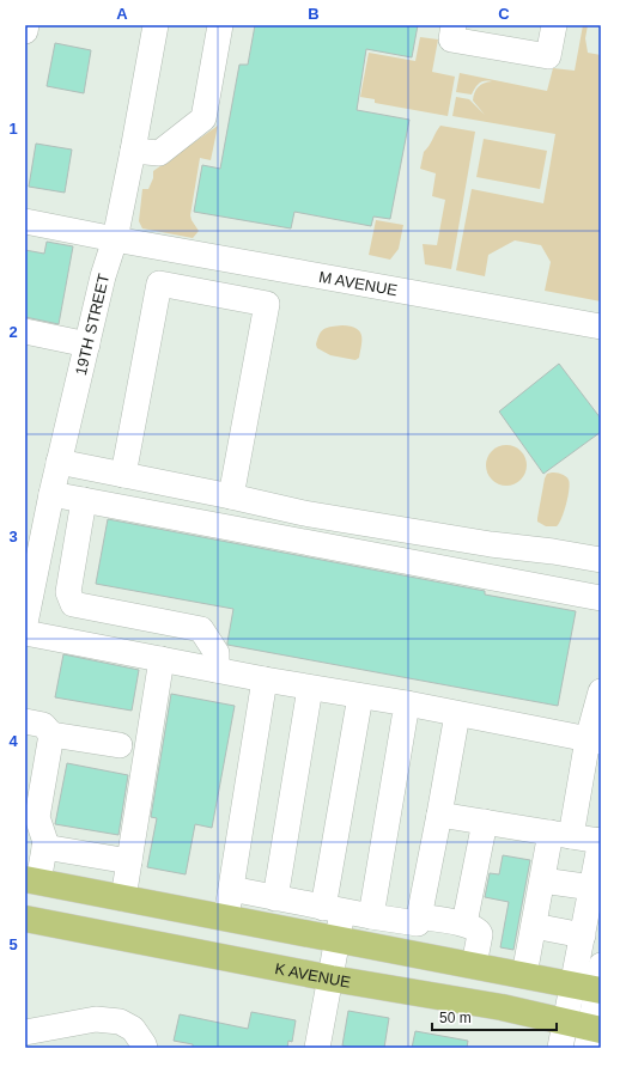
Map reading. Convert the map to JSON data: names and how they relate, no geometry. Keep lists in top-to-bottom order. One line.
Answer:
{"streets":{"main road":["K AVENUE"],"street":["M AVENUE","19TH STREET"]},"crossings":[["M AVENUE","19TH STREET"]],"scale_bar":"50 m","grid":{"columns":["A","B","C"],"rows":["1","2","3","4","5"]}}
